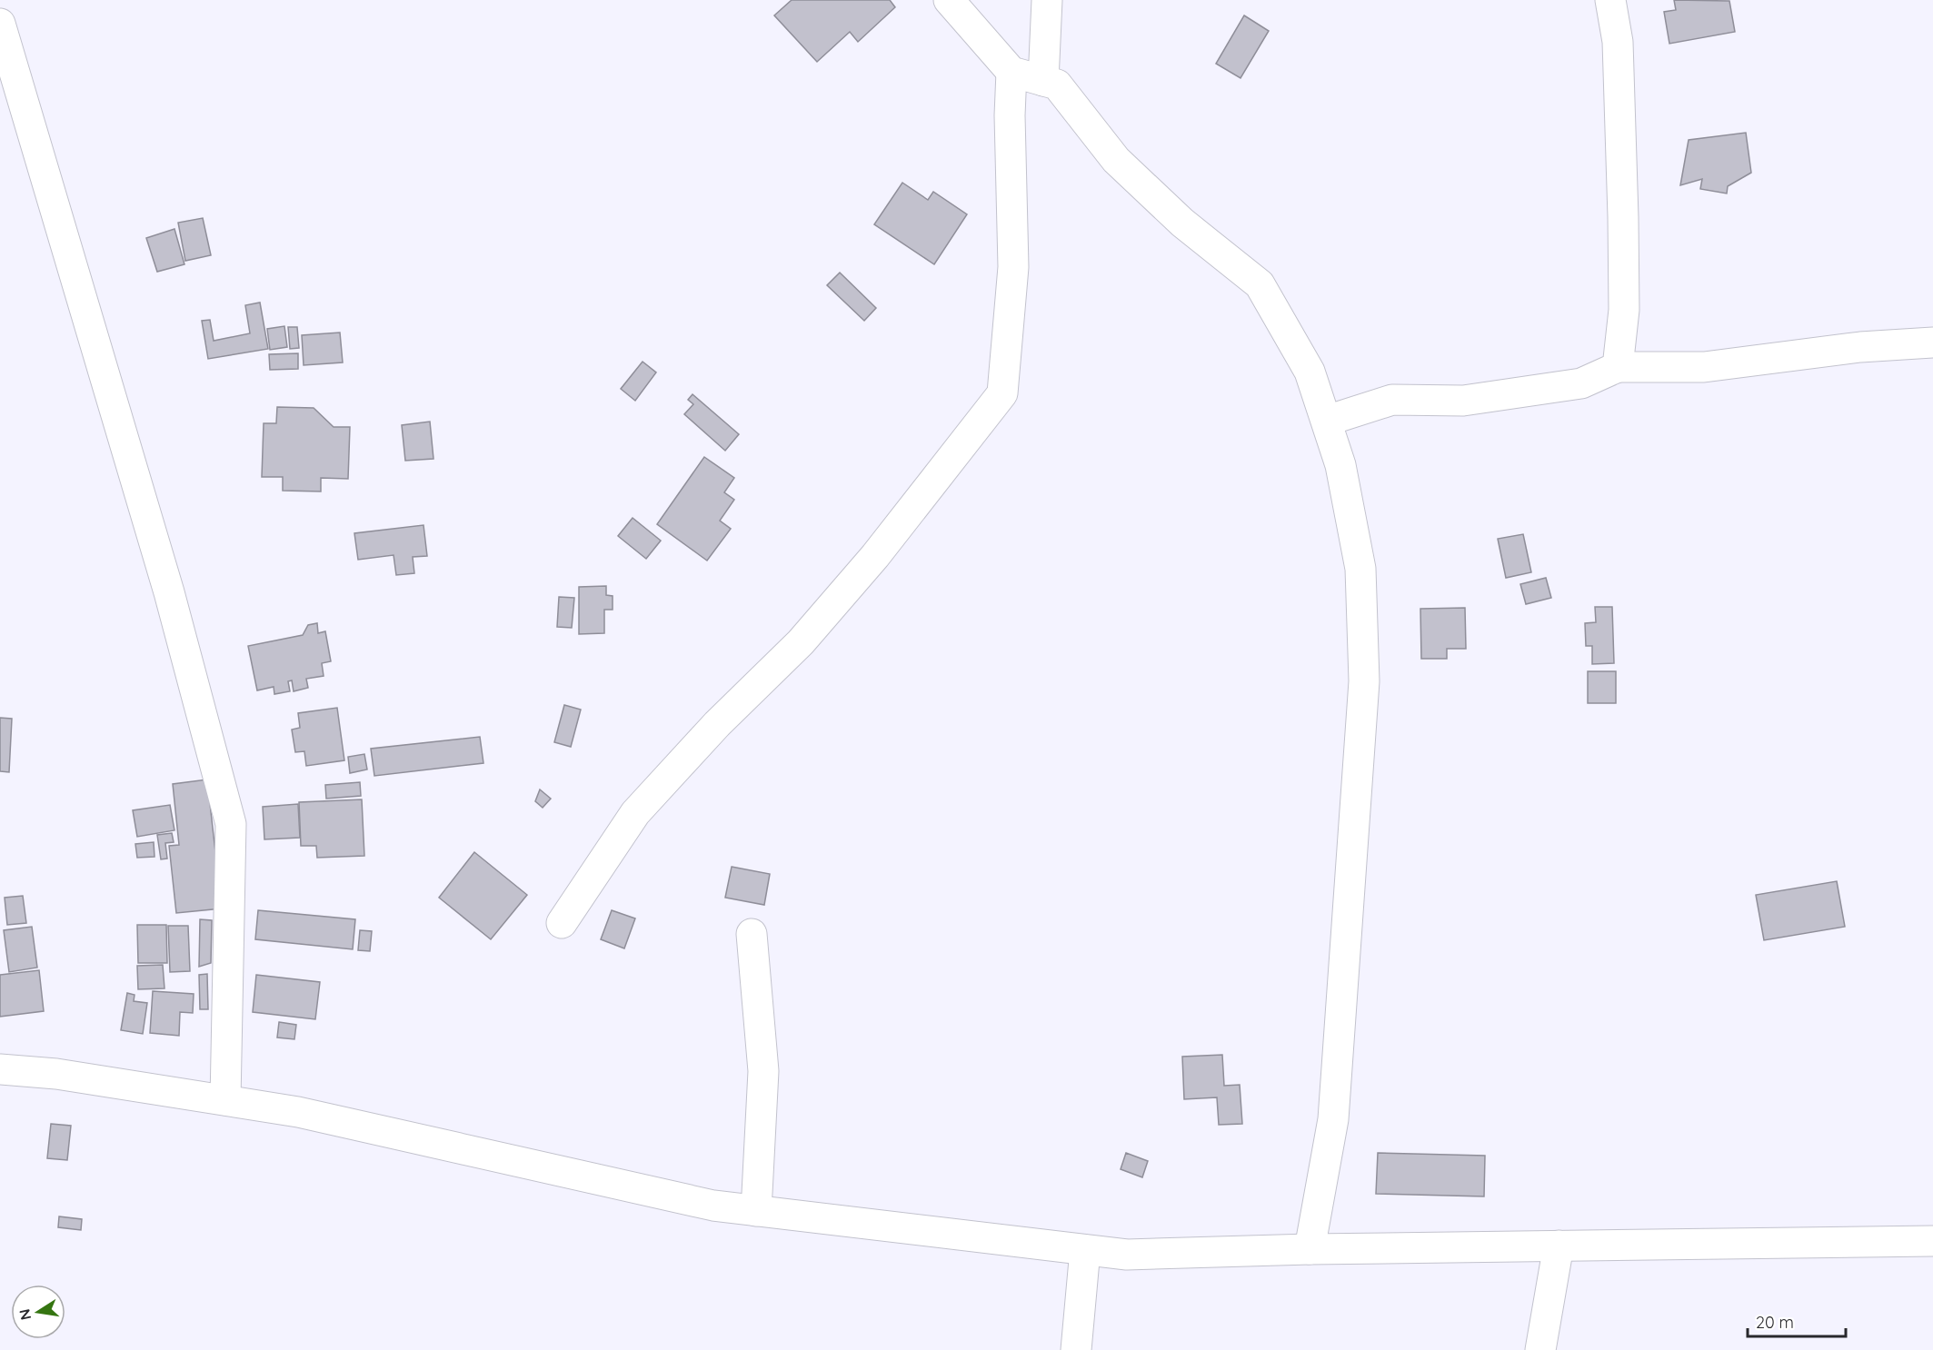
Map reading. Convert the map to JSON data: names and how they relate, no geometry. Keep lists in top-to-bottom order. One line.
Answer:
{"scale_bar":"20 m","north":"left"}
